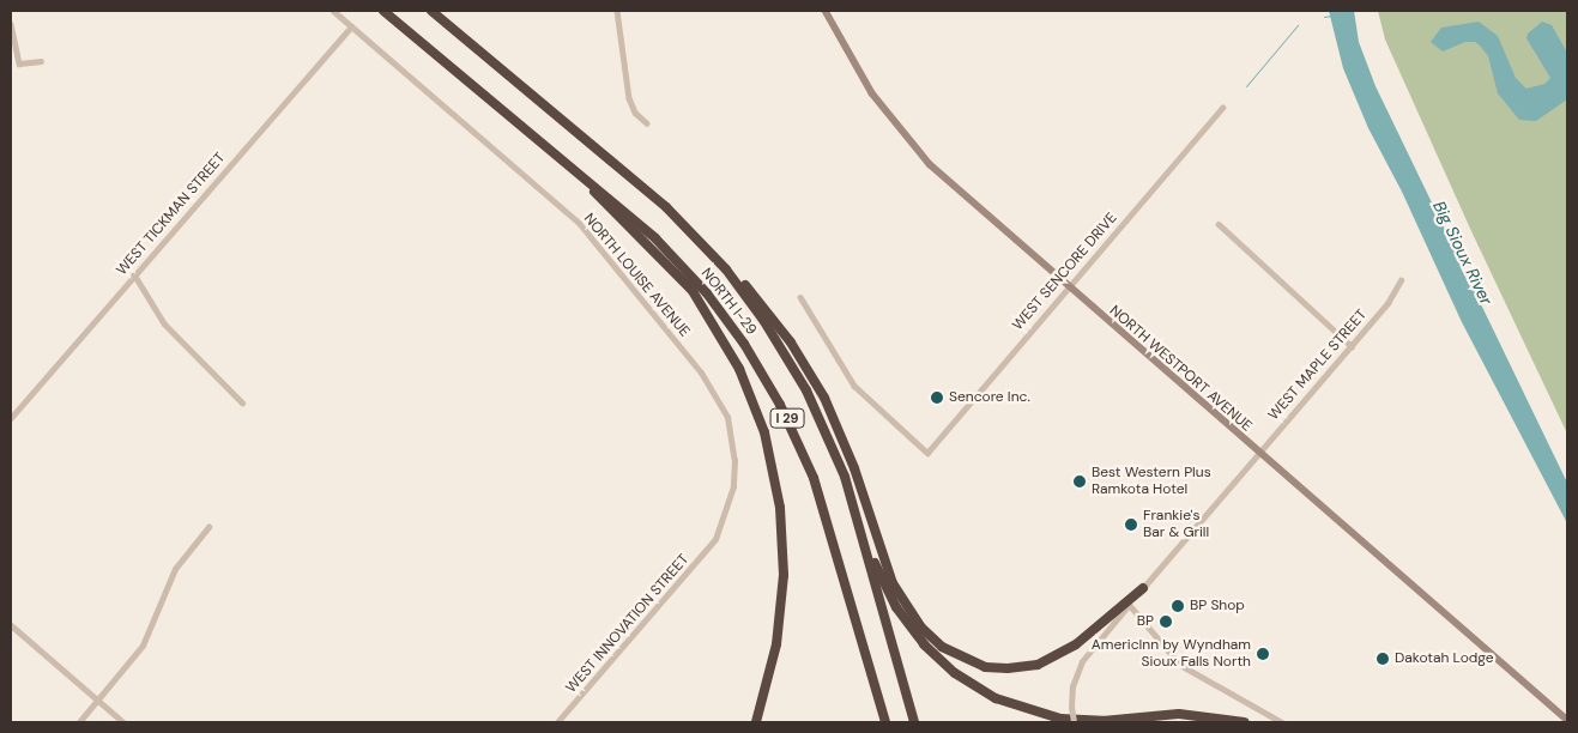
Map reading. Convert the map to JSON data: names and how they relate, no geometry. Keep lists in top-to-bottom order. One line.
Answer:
{"streets":{"highway":["NORTH I-29","I 29"],"main road":["NORTH WESTPORT AVENUE"],"street":["WEST TICKMAN STREET","WEST SENCORE DRIVE","NORTH LOUISE AVENUE","WEST MAPLE STREET","WEST INNOVATION STREET"]},"crossings":[["WEST TICKMAN STREET","NORTH LOUISE AVENUE"],["WEST SENCORE DRIVE","NORTH WESTPORT AVENUE"],["NORTH LOUISE AVENUE","WEST INNOVATION STREET"],["WEST MAPLE STREET","NORTH WESTPORT AVENUE"]],"water":["Big Sioux River"],"places":["Sencore Inc.","Best Western Plus Ramkota Hotel","Frankie's Bar & Grill","BP Shop","BP","AmericInn by Wyndham Sioux Falls North","Dakotah Lodge"]}
